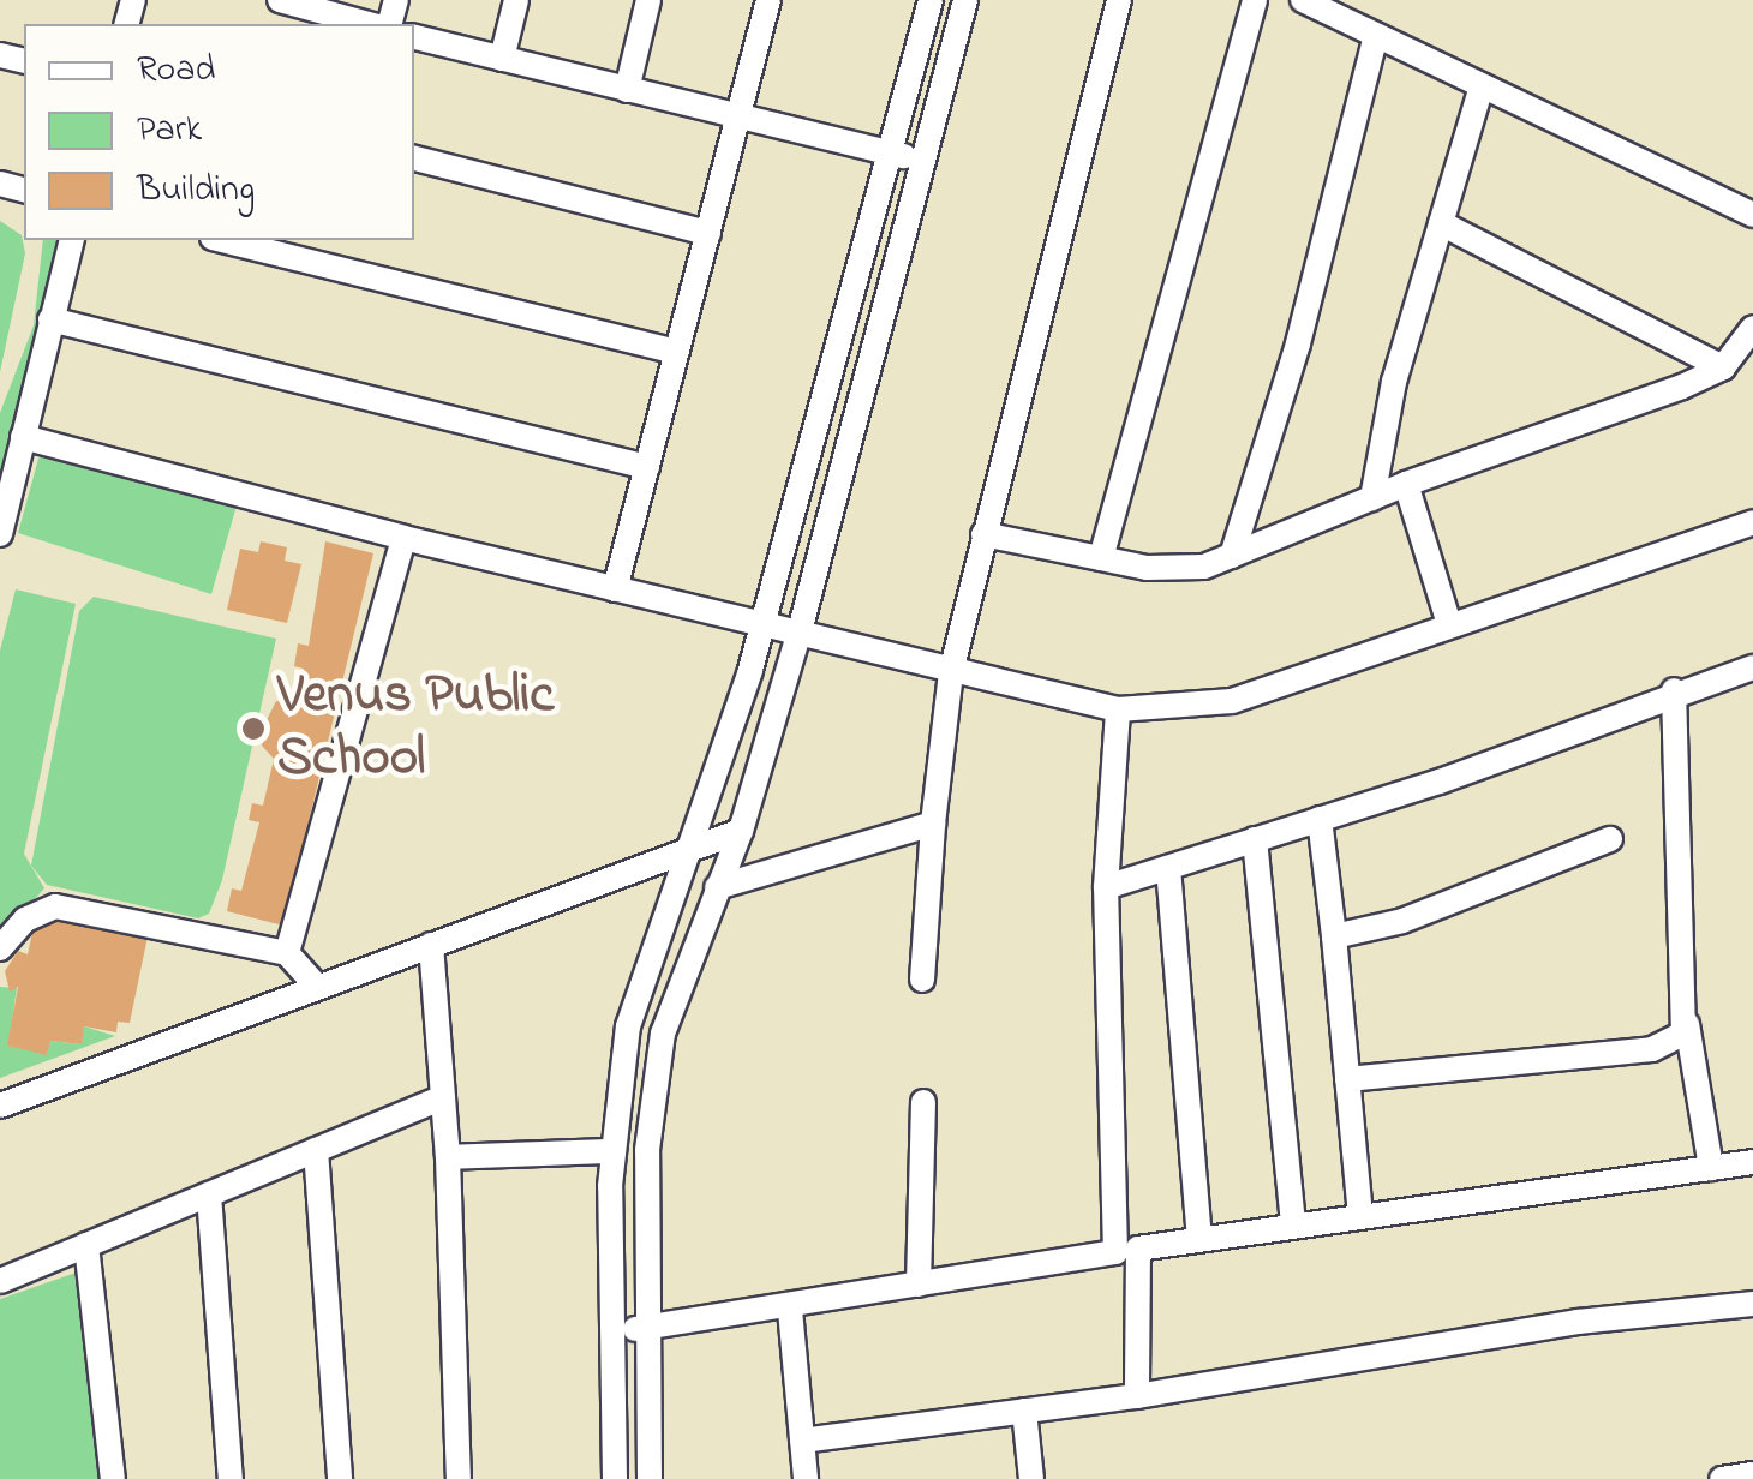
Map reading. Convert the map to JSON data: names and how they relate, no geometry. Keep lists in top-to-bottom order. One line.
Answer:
{"places":["Venus Public School"],"legend":["Road","Park","Building"]}
